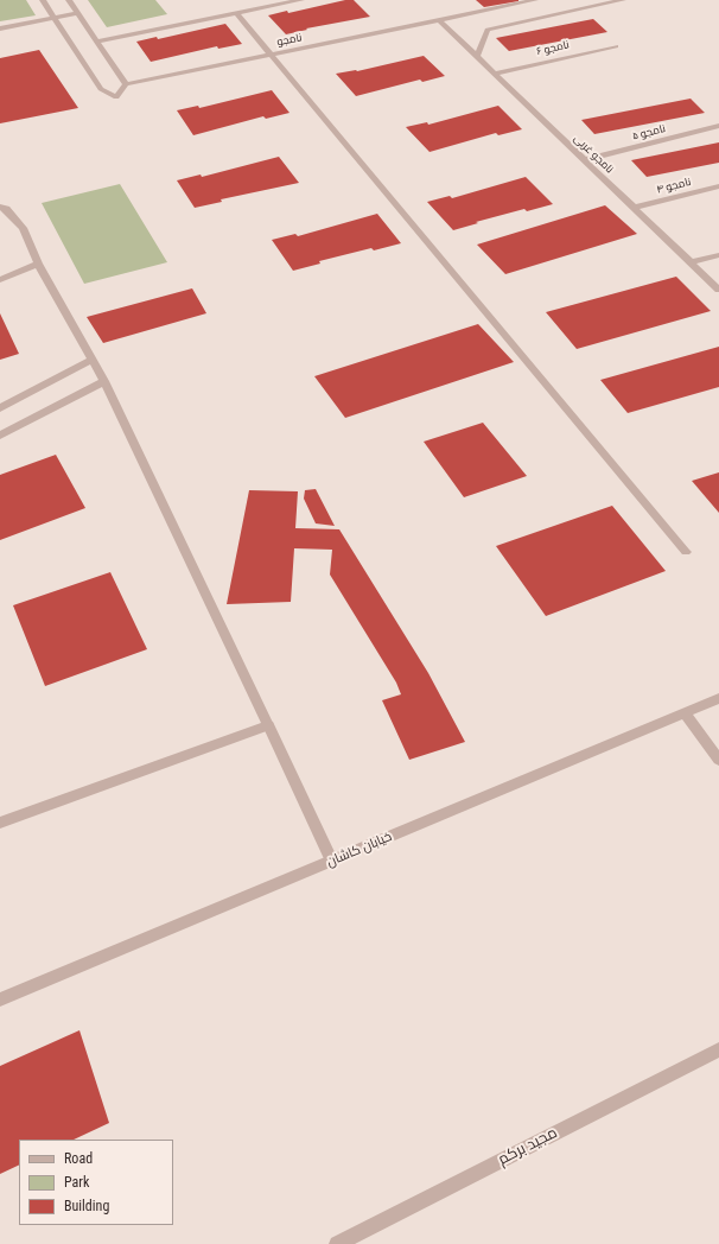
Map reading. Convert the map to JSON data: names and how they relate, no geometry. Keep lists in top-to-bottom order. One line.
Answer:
{"streets":{"street":["نامجو","نامجو ۶","نامجو ۵","نامجو غربی","نامجو ۴","خیابان کاشان","مجید برکم"]},"crossings":[["نامجو","نامجو غربی"],["نامجو ۶","نامجو غربی"],["نامجو ۵","نامجو غربی"],["نامجو غربی","نامجو ۴"]],"legend":["Road","Park","Building"]}
